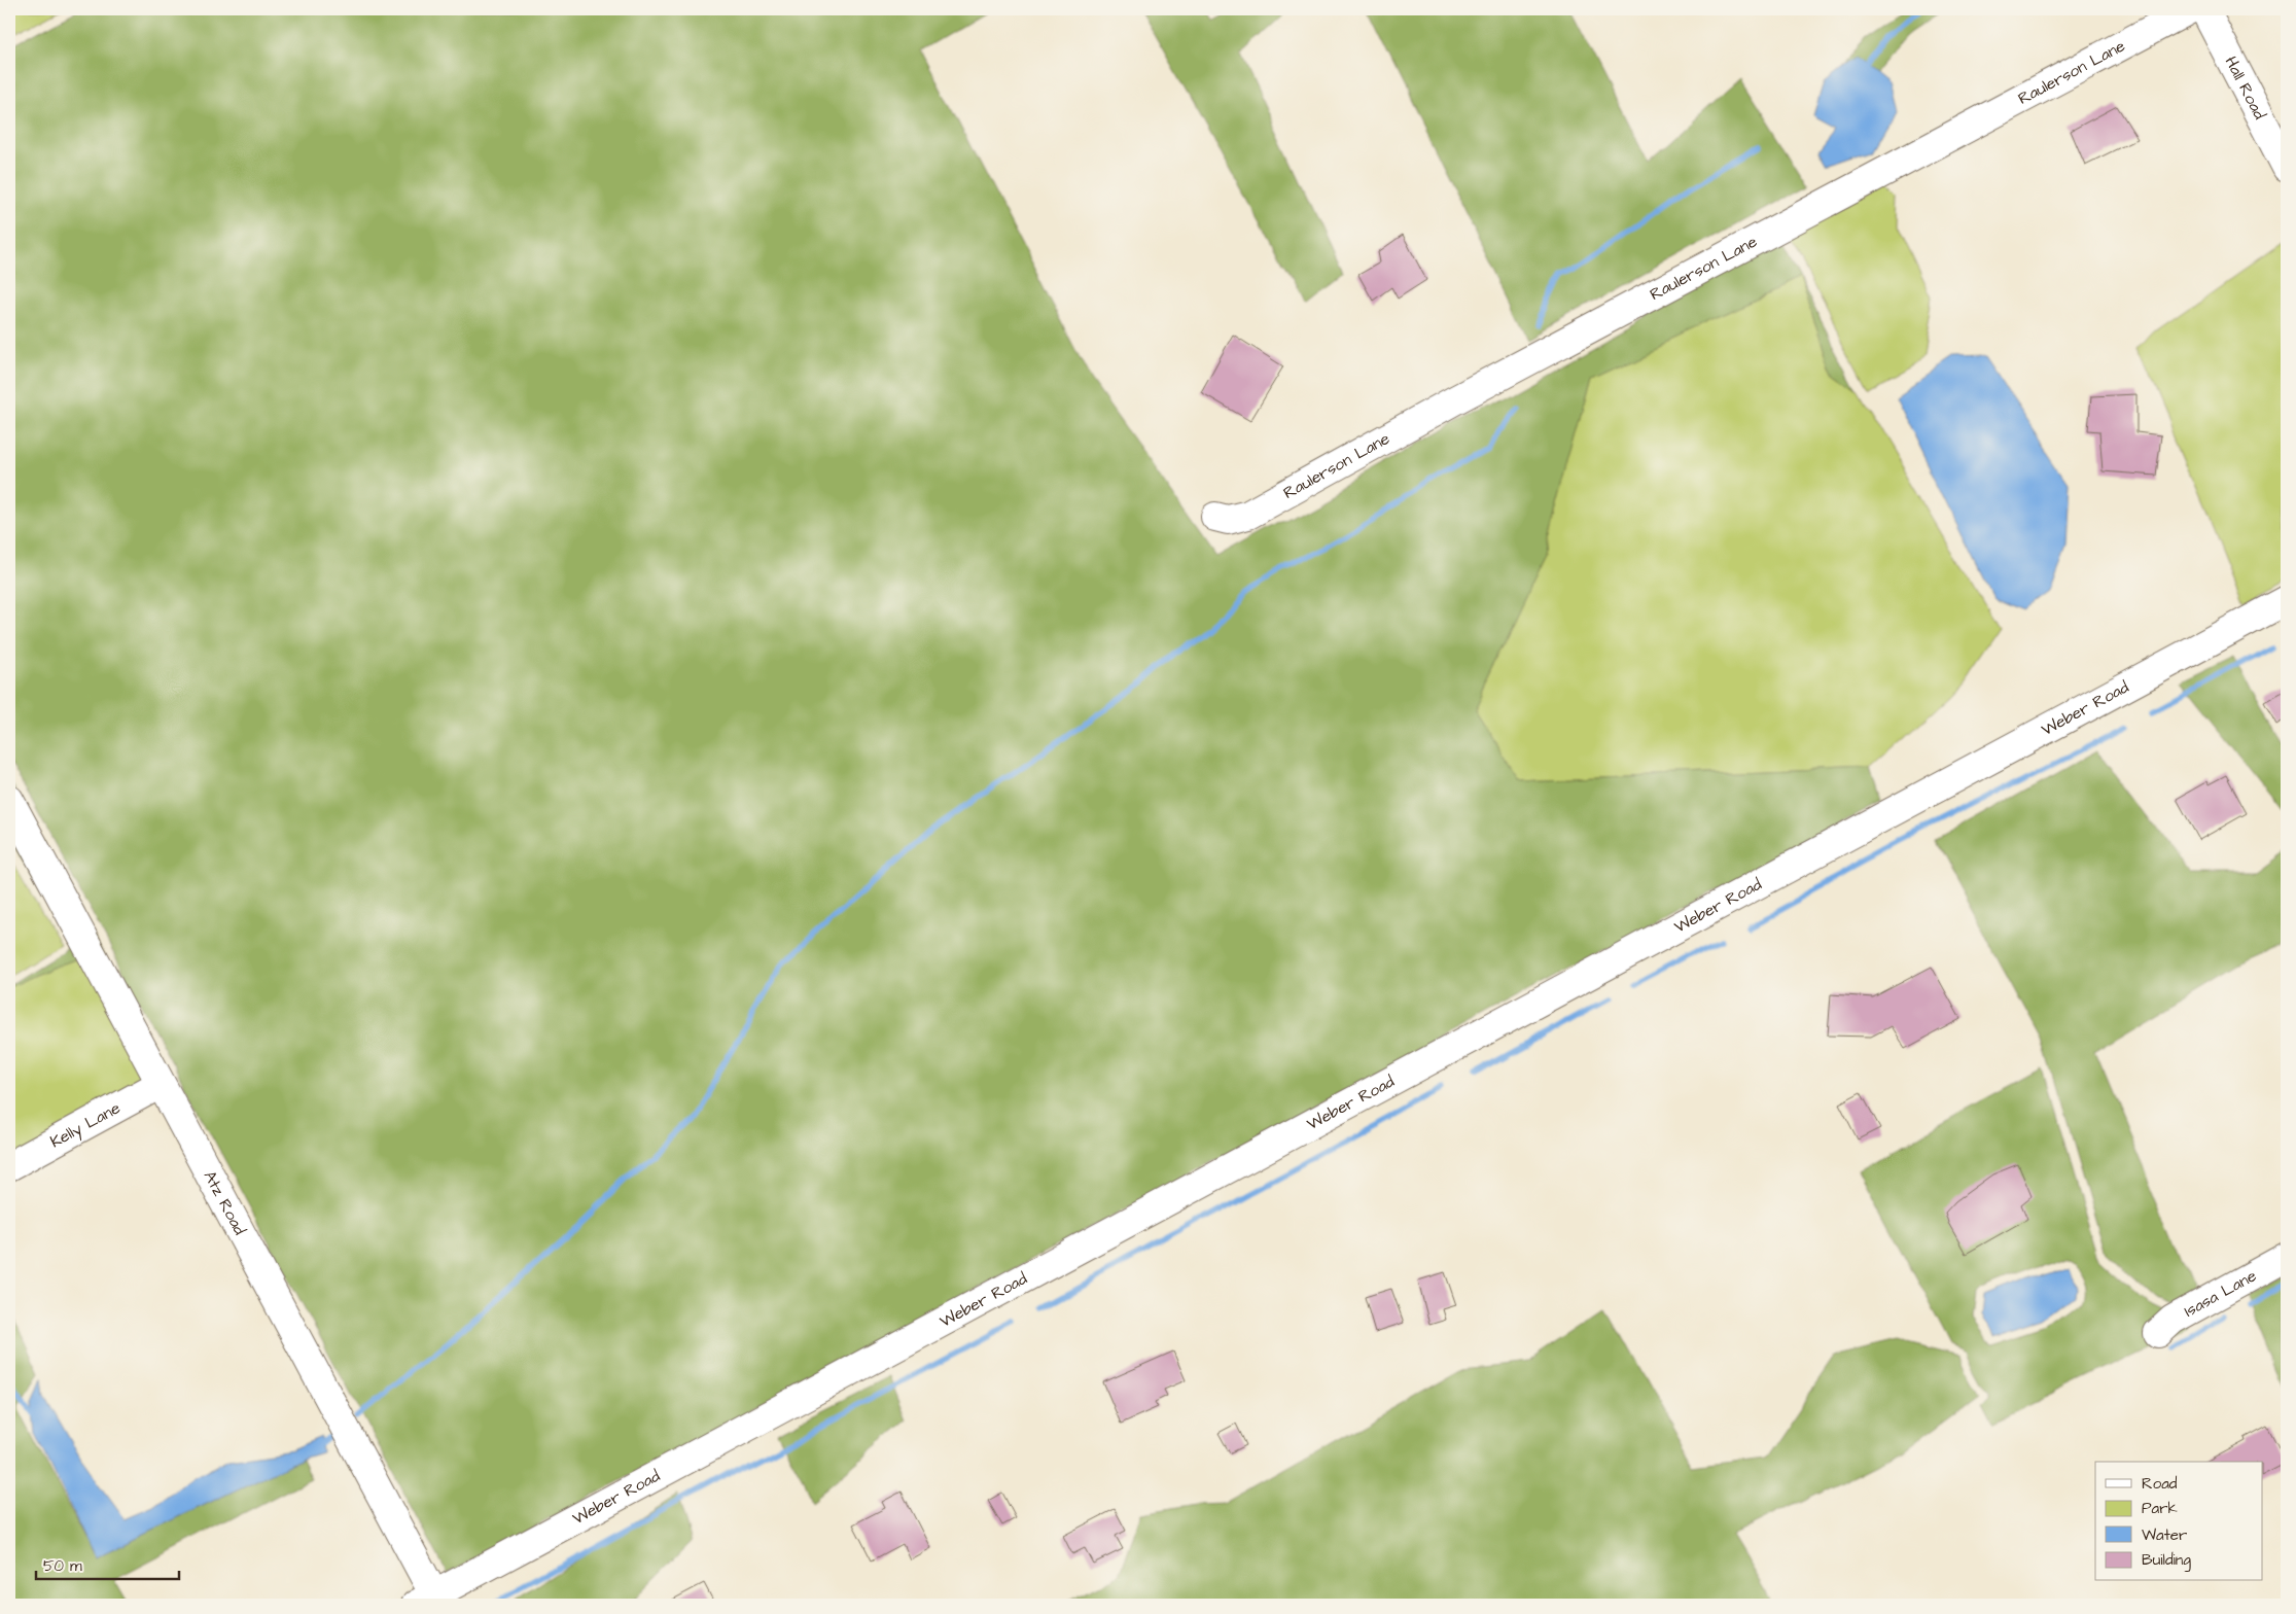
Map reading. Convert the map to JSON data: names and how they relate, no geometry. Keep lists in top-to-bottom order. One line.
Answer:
{"streets":{"street":["Raulerson Lane","Hall Road","Weber Road","Kelly Lane","Atz Road","Isasa Lane"]},"crossings":[["Weber Road","Atz Road"],["Kelly Lane","Atz Road"]],"legend":["Road","Park","Water","Building"],"scale_bar":"50 m"}
